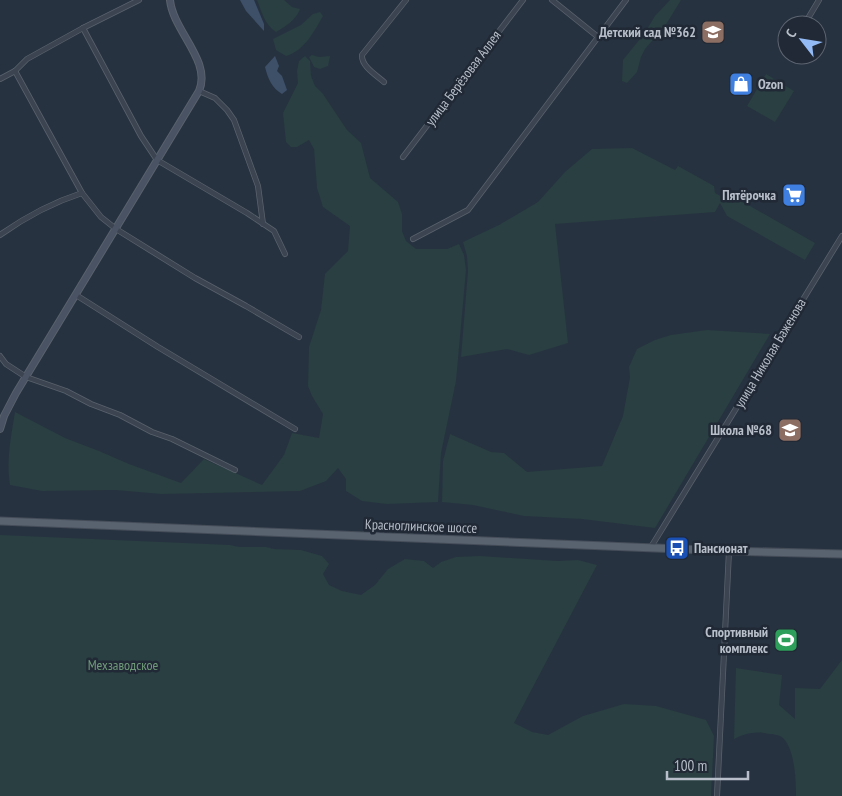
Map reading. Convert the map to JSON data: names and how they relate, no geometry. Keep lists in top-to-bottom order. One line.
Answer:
{"streets":{"main road":["Красноглинское шоссе"],"street":["улица Берёзовая Аллея","улица Николая Баженова"]},"crossings":[["улица Николая Баженова","Красноглинское шоссе"]],"parks":["Мехзаводское"],"places":{"school or university":["Детский сад №362","Школа №68"],"shop":["Ozon"],"supermarket":["Пятёрочка"],"bus stop":["Пансионат"],"sports":["Спортивный комплекс"]},"scale_bar":"100 m","north":"top left"}
